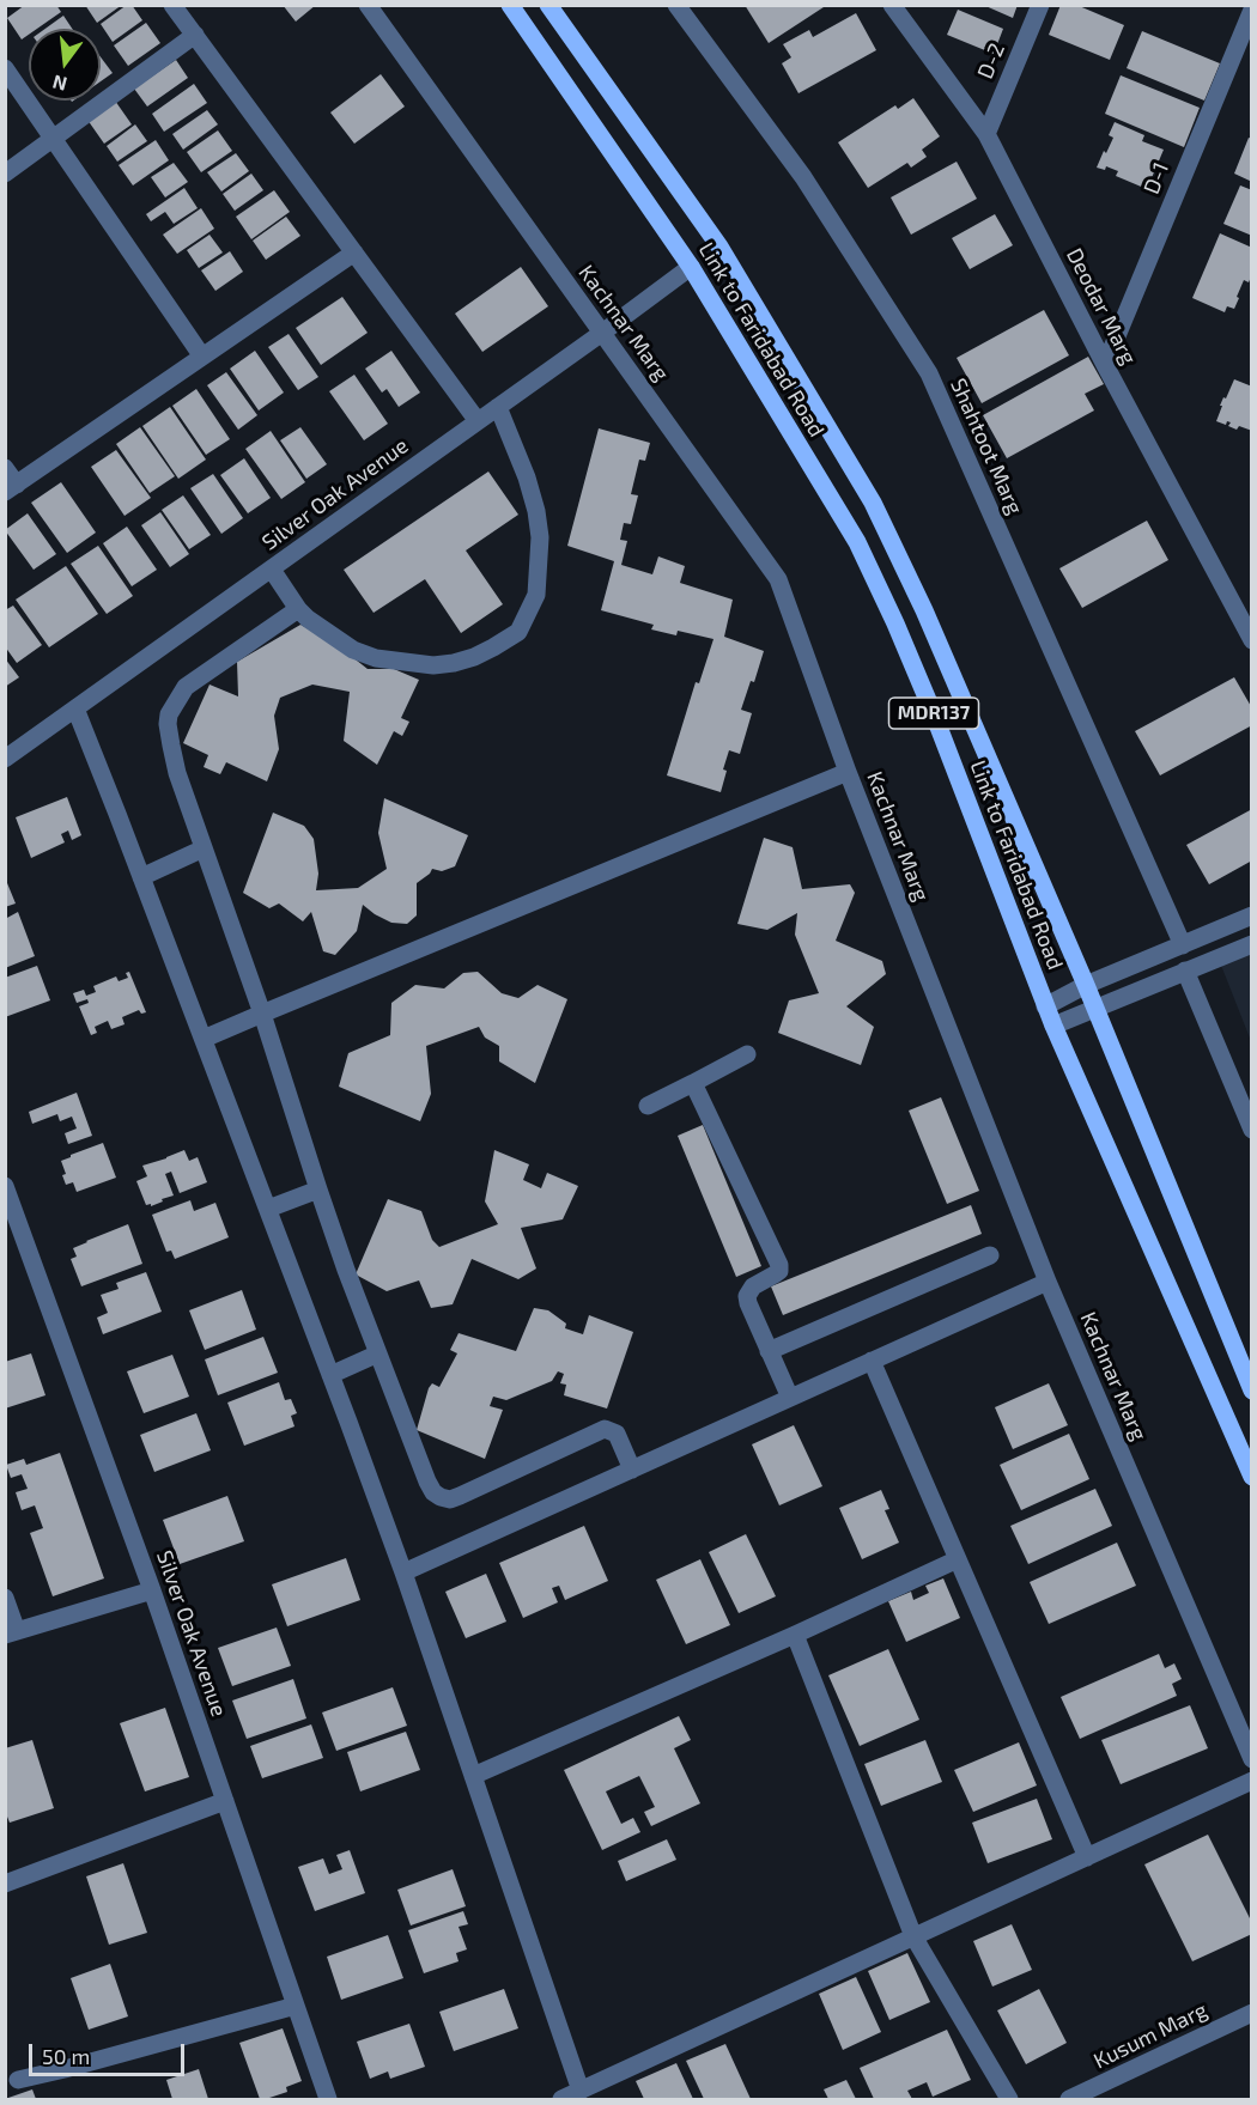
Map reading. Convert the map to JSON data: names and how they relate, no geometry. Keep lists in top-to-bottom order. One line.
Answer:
{"streets":{"main road":["Link to Faridabad Road","MDR137"],"street":["D-2","D-1","Deodar Marg","Kachnar Marg","Shahtoot Marg","Silver Oak Avenue","Kusum Marg"]},"crossings":[["D-2","Deodar Marg"],["D-1","Deodar Marg"],["Kachnar Marg","Silver Oak Avenue"],["Link to Faridabad Road","Silver Oak Avenue"]],"scale_bar":"50 m","north":"bottom"}
